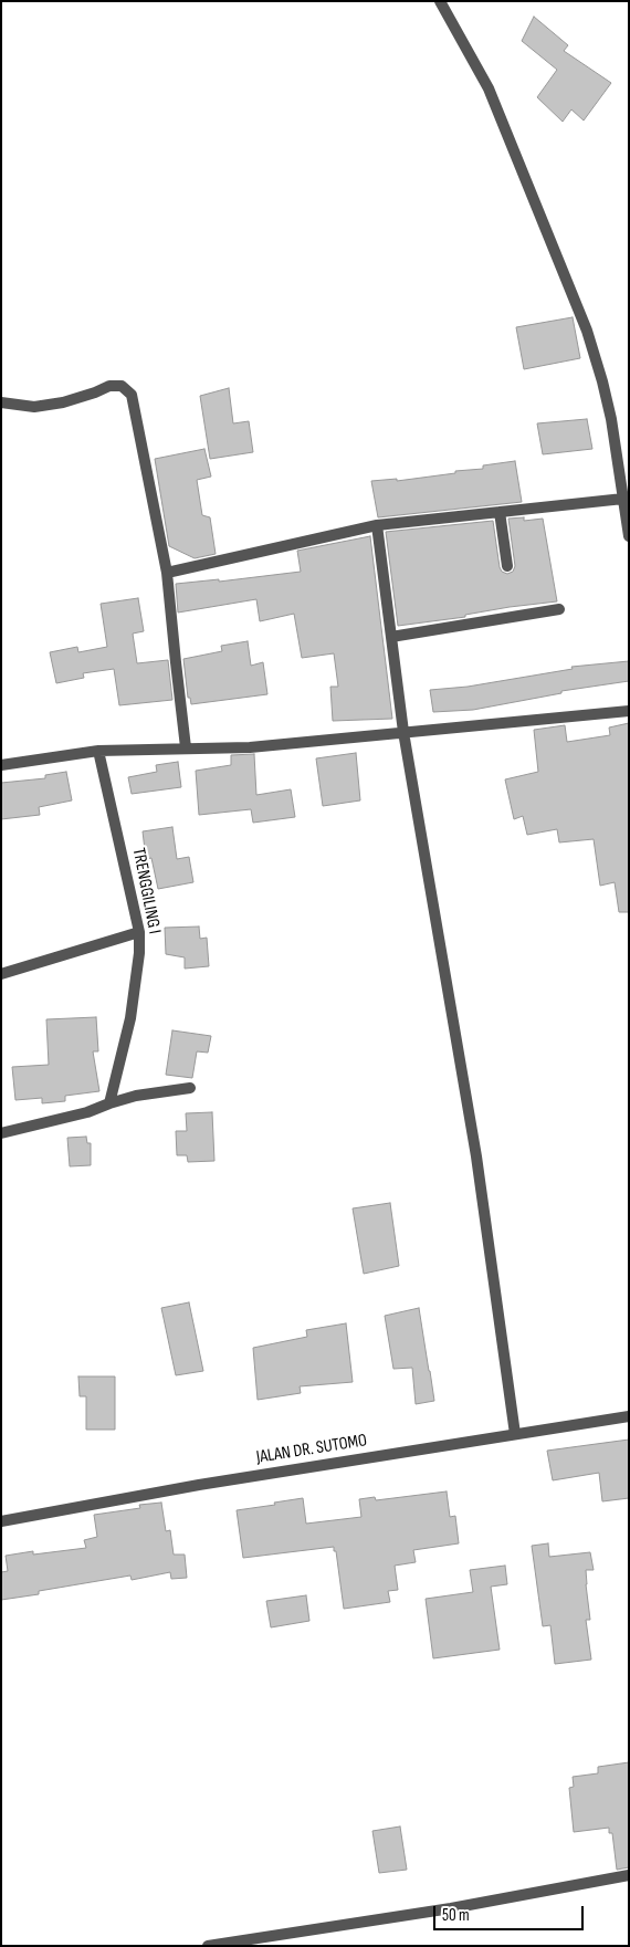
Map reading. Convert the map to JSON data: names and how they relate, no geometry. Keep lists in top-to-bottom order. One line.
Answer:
{"streets":{"street":["TRENGGILING I","JALAN DR. SUTOMO"]},"scale_bar":"50 m"}
